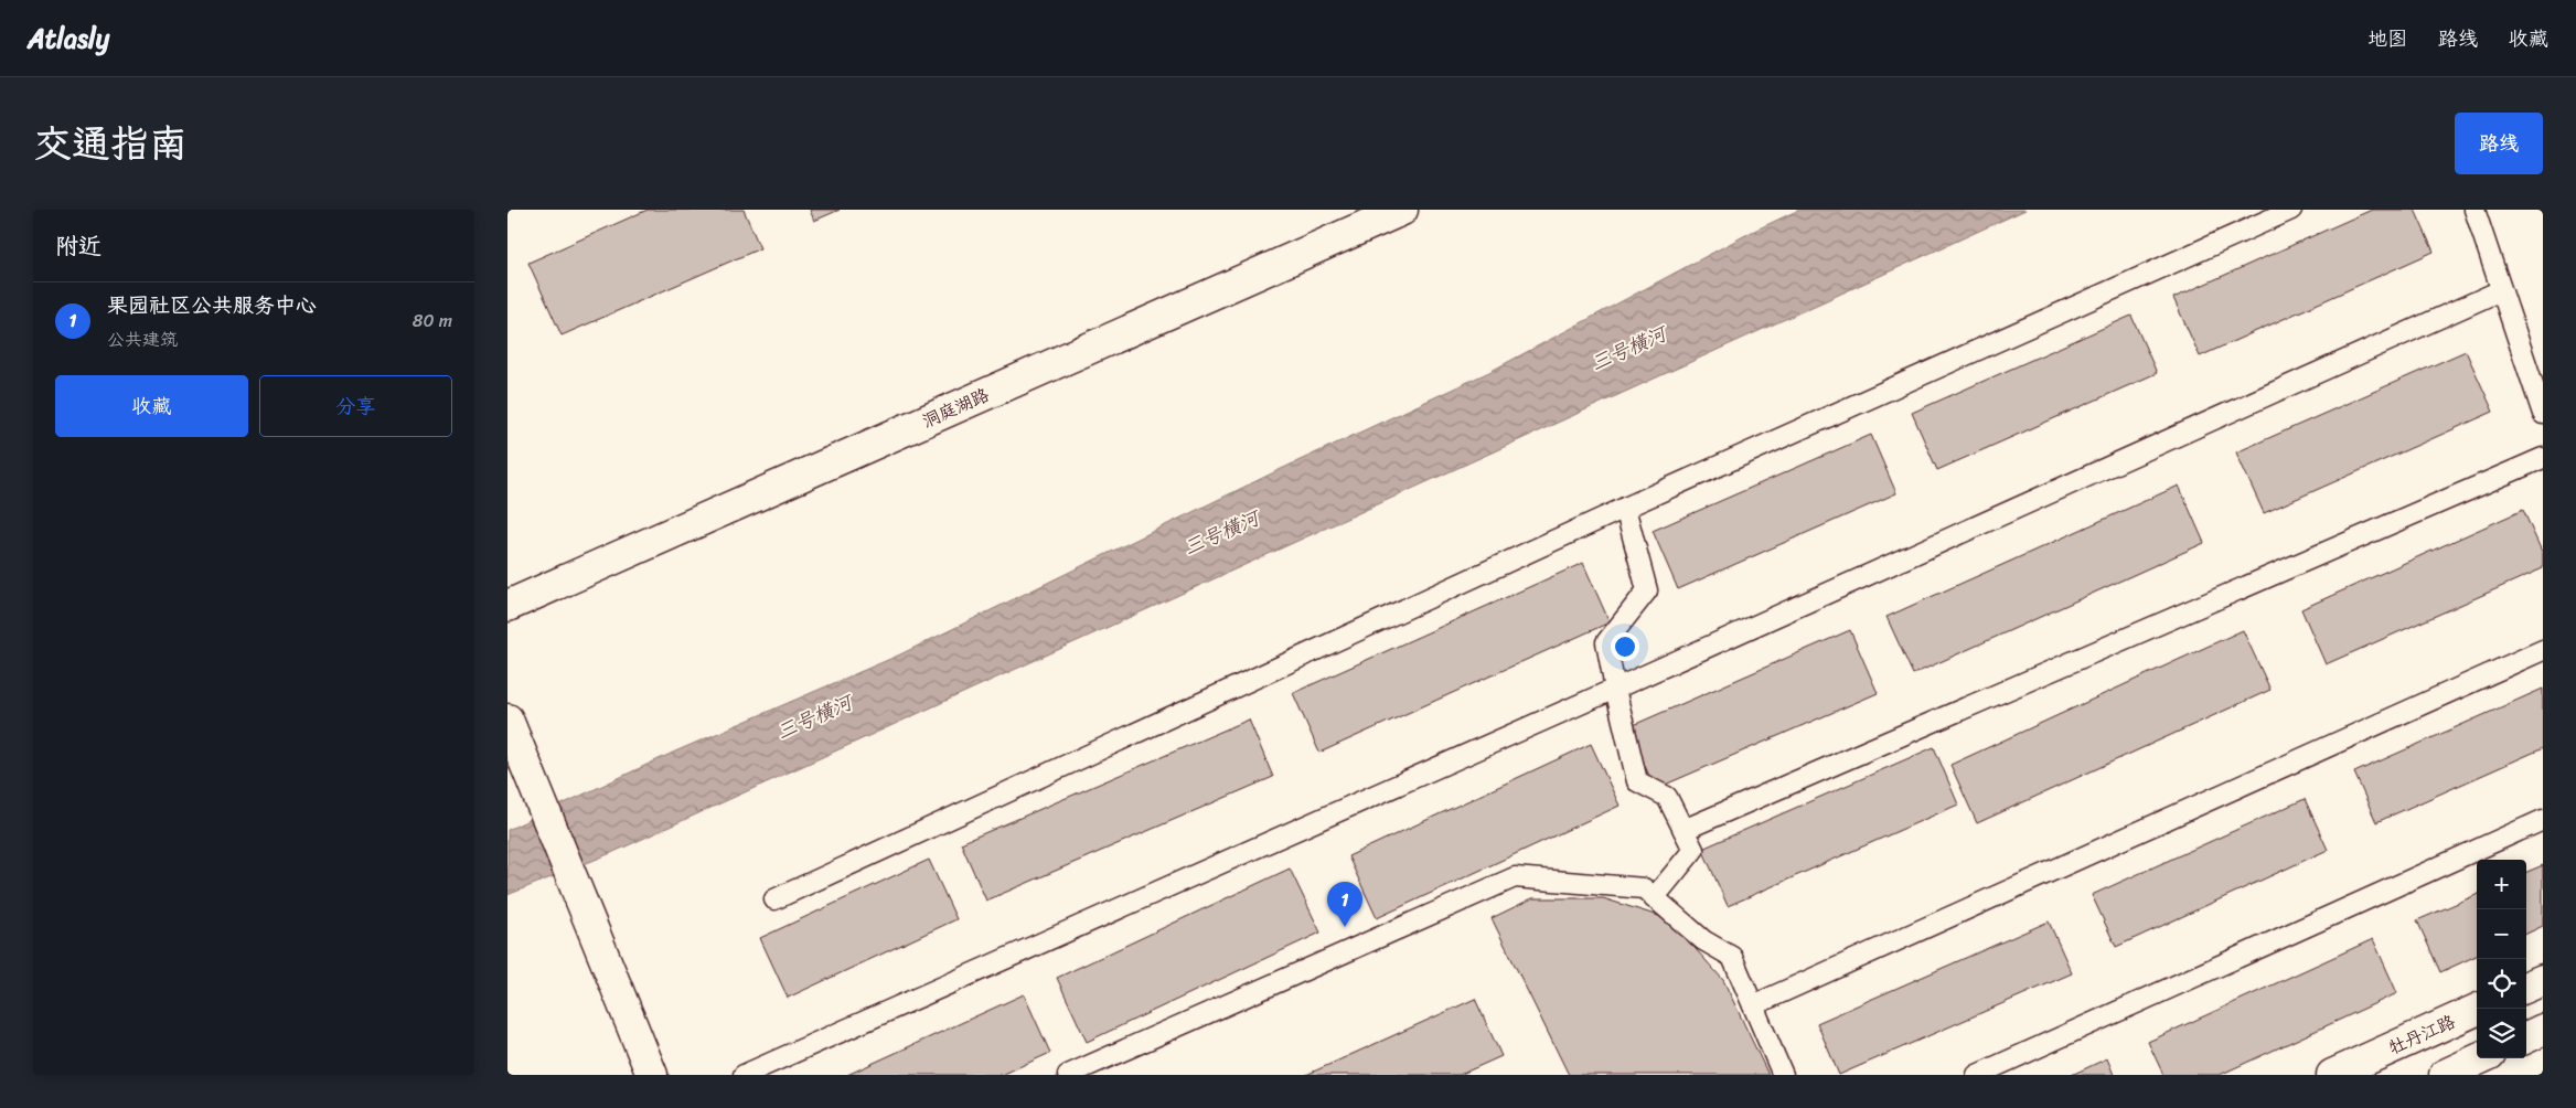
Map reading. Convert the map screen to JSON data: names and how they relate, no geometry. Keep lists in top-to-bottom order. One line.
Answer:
{"streets":{"street":["洞庭湖路","牡丹江路"]},"water":["三号横河"],"page":{"header":"Atlasly","nav":["地图","路线","收藏"],"title":"交通指南","buttons":["路线",["收藏","分享"]],"heading":"附近","list":[{"mark":"1","name":"果园社区公共服务中心","note":"公共建筑","value":"80 m"}],"map_buttons":["+","−"],"pins":"1"}}
